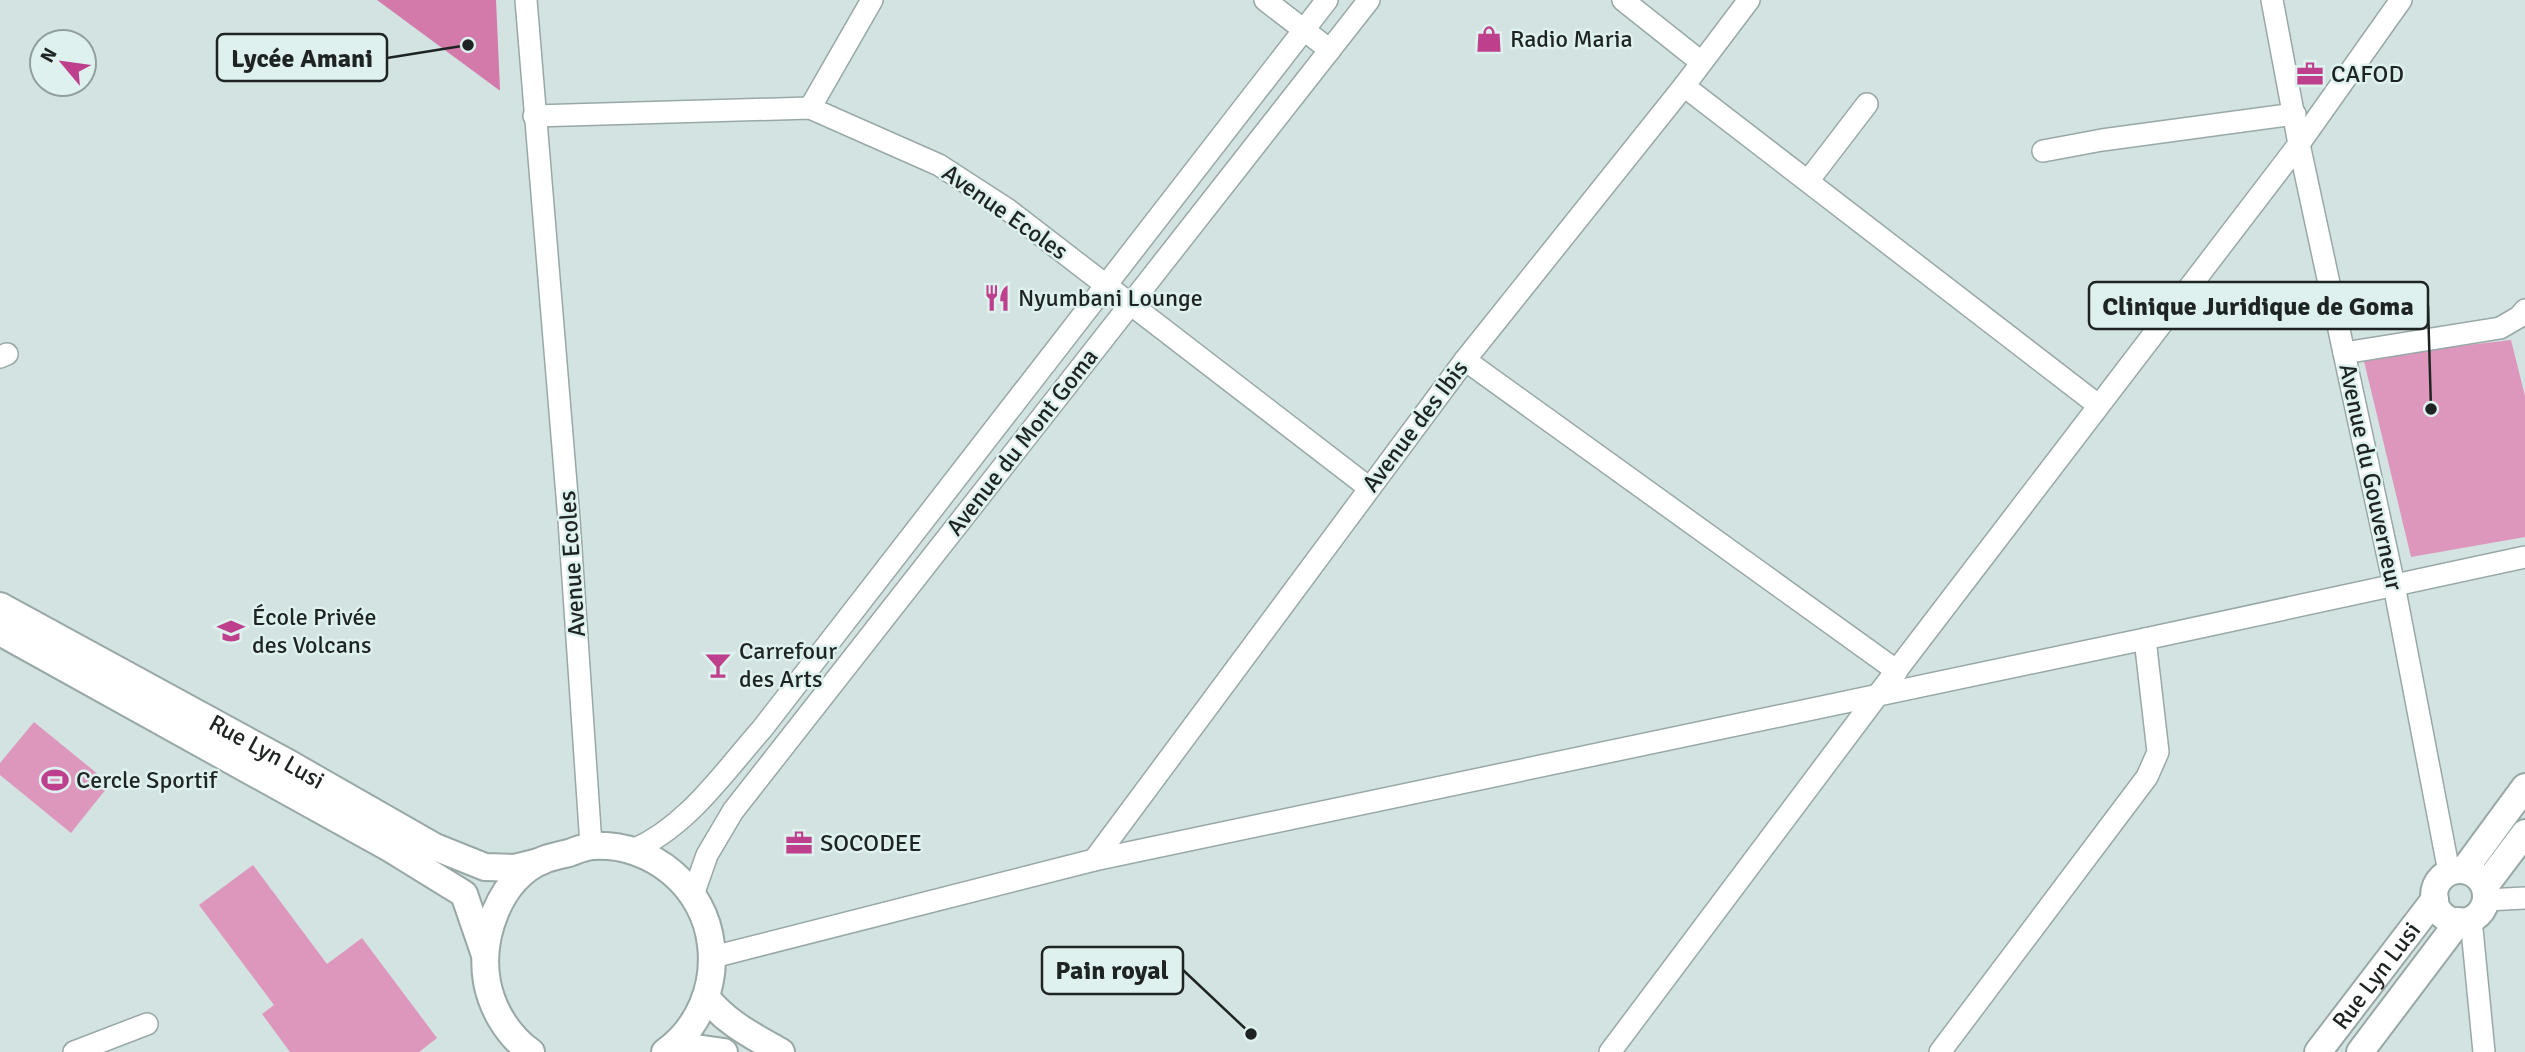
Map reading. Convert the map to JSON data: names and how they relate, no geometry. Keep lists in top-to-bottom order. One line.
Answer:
{"streets":{"main road":["Rue Lyn Lusi"],"street":["Avenue Ecoles","Avenue des Ibis","Avenue du Mont Goma","Avenue du Gouverneur"]},"crossings":[["Avenue Ecoles","Avenue des Ibis"],["Avenue Ecoles","Avenue du Mont Goma"],["Avenue du Gouverneur","Rue Lyn Lusi"]],"places":{"shop":["Radio Maria"],"other":["Lycée Amani","Clinique Juridique de Goma","Pain royal"],"office":["CAFOD","SOCODEE"],"restaurant":["Nyumbani Lounge"],"school or university":["École Privée des Volcans"],"bar":["Carrefour des Arts"],"sports":["Cercle Sportif"]},"north":"top left"}
